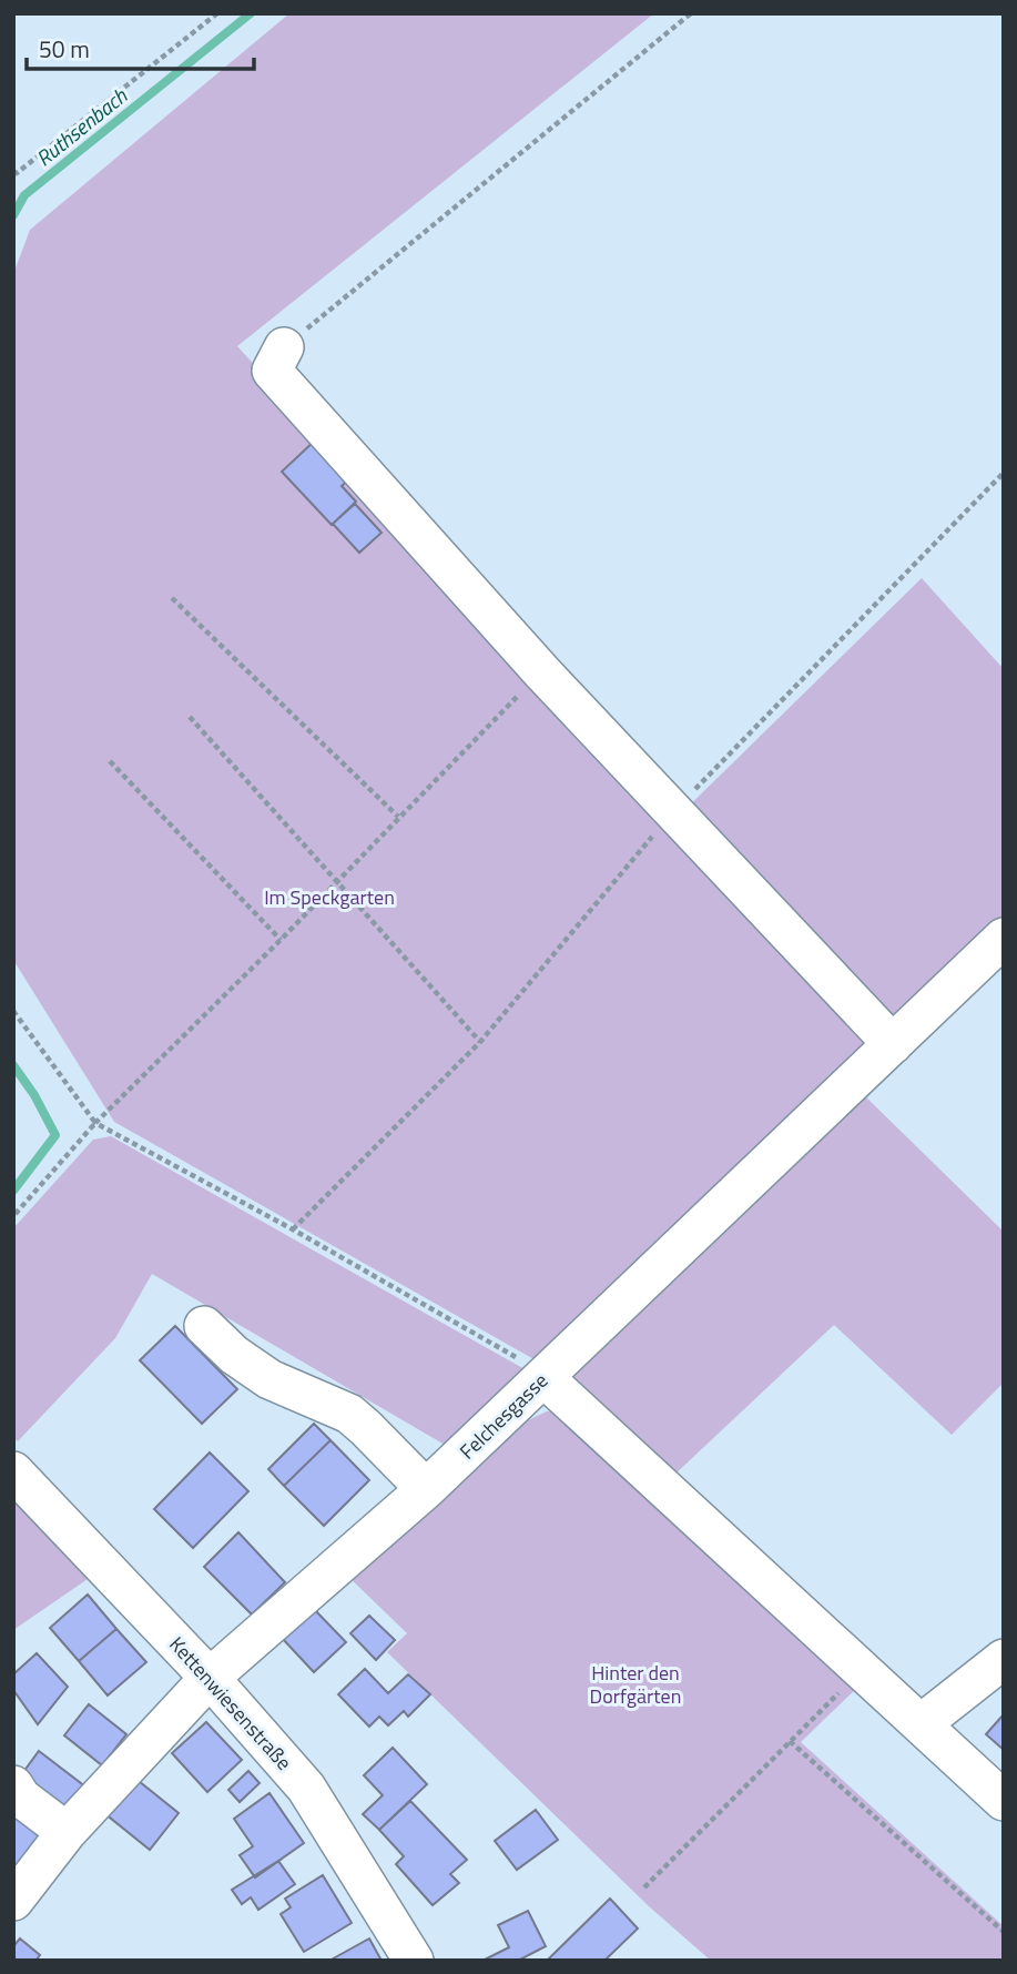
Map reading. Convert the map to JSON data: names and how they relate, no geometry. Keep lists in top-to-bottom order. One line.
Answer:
{"streets":{"street":["Felchesgasse","Kettenwiesenstraße"]},"crossings":[["Felchesgasse","Kettenwiesenstraße"]],"water":["Ruthsenbach"],"parks":["Im Speckgarten","Hinter den Dorfgärten"],"scale_bar":"50 m"}
